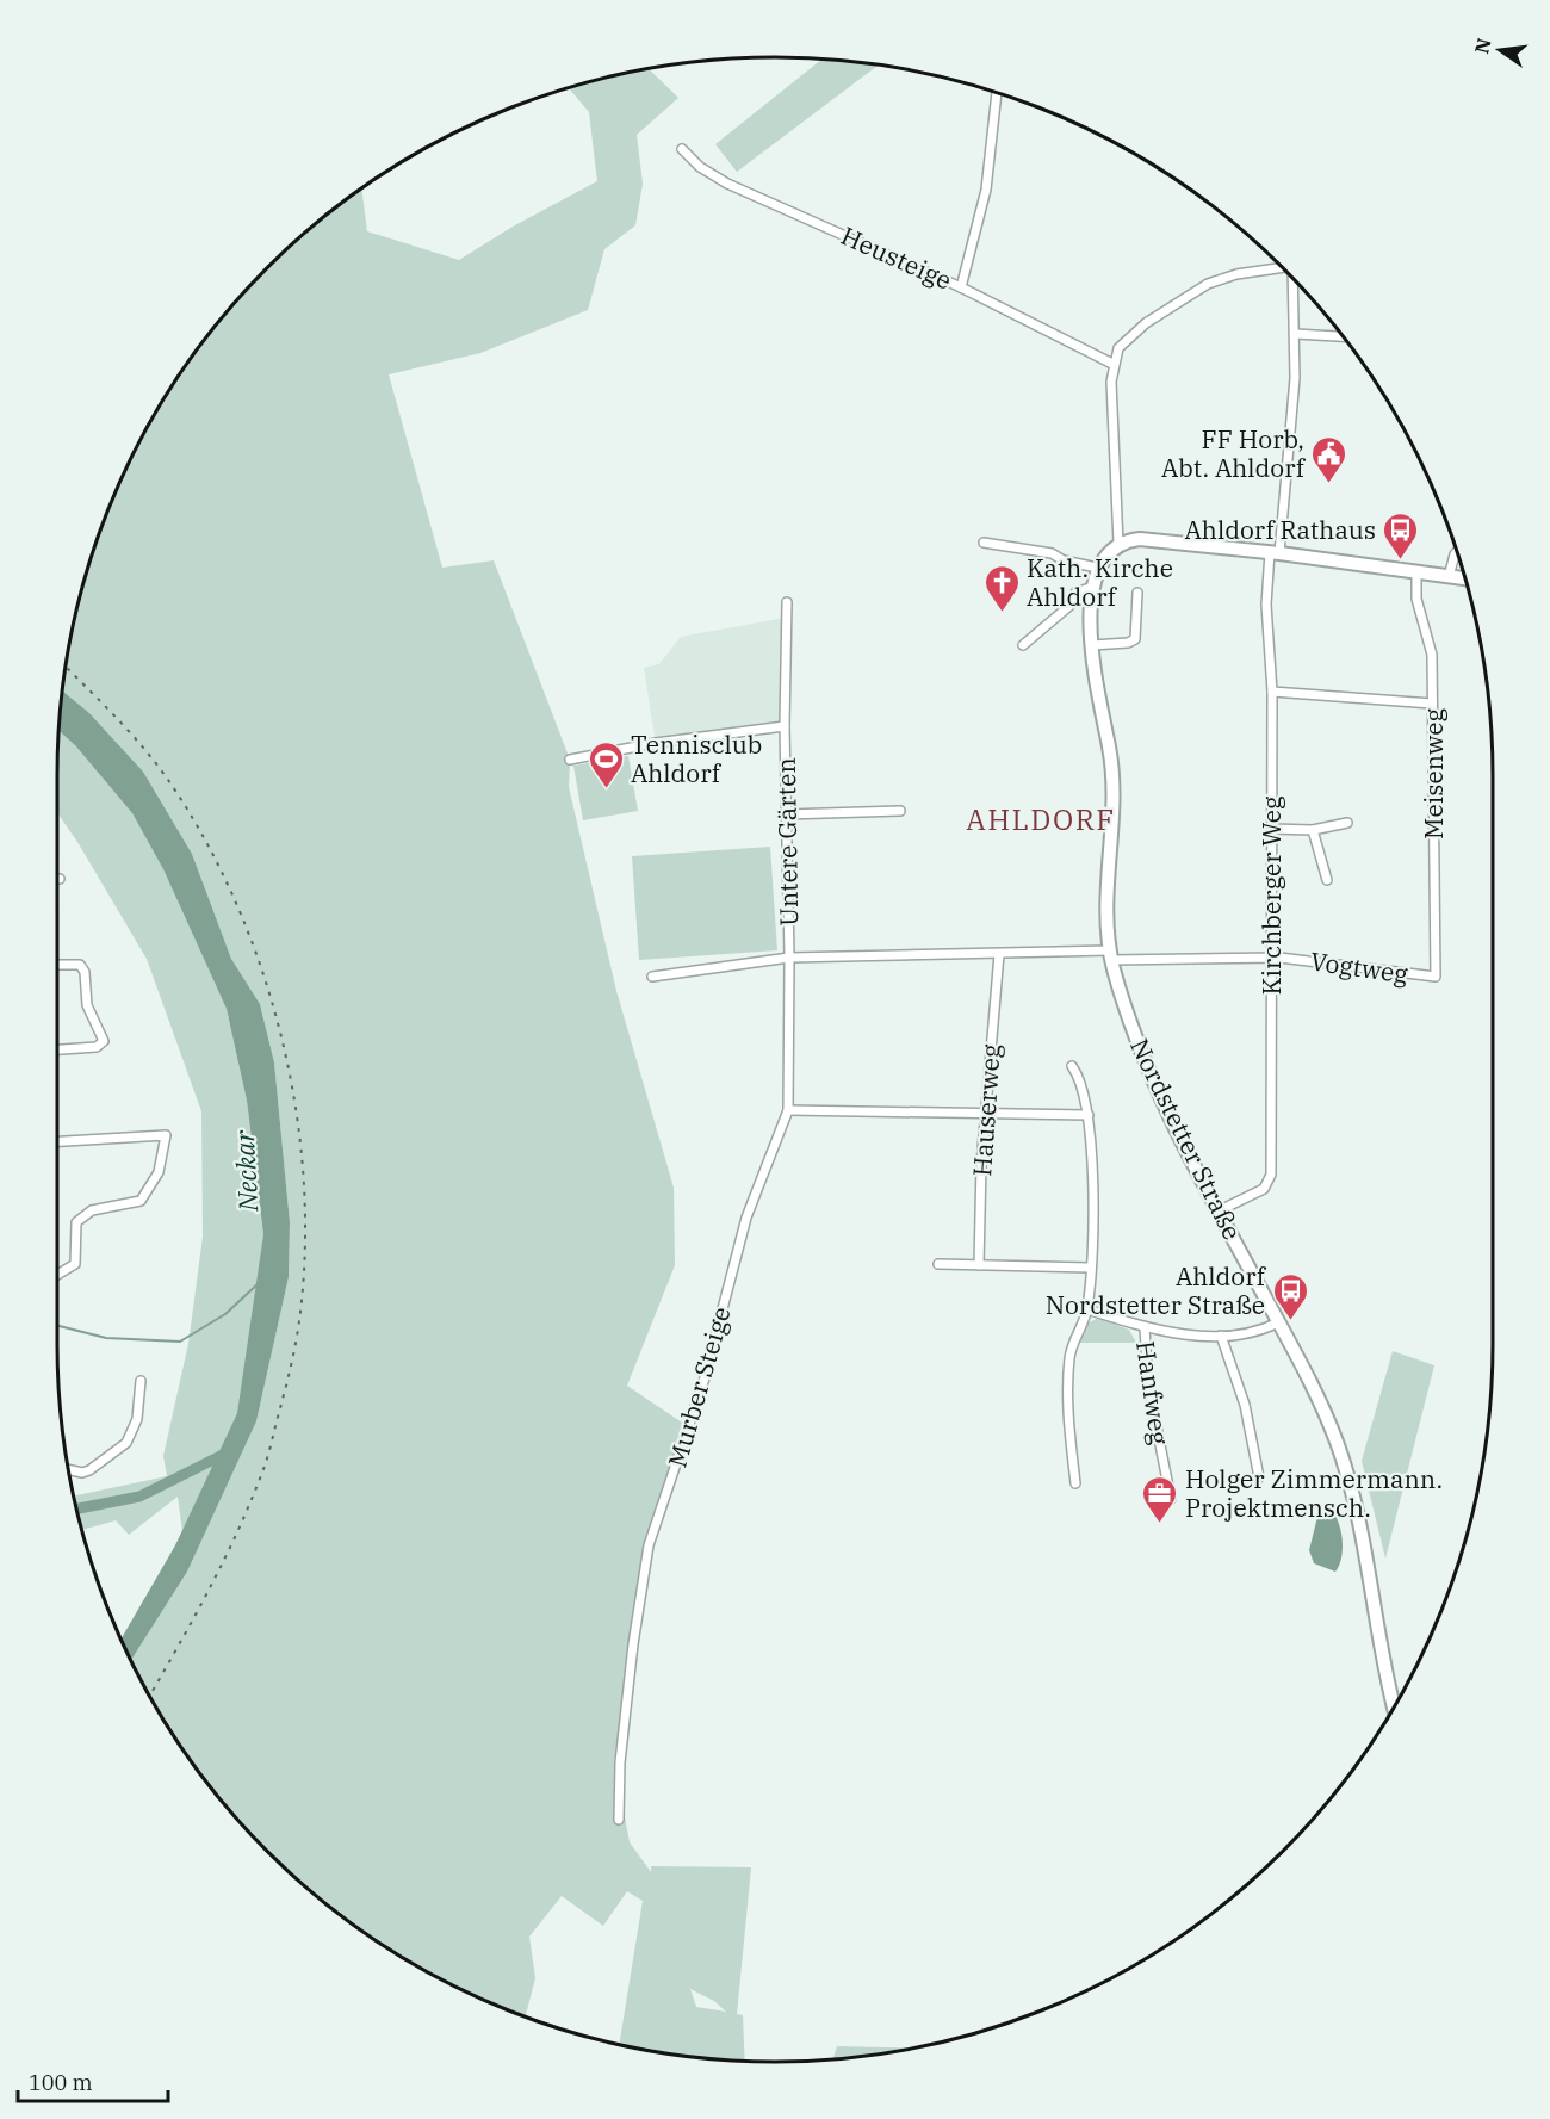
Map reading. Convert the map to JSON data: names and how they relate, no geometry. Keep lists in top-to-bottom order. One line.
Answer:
{"streets":{"street":["Heusteige","Meisenweg","Untere Gärten","Kirchberger Weg","Vogtweg","Hauserweg","Nordstetter Straße","Murber Steige","Hanfweg"]},"crossings":[["Meisenweg","Vogtweg"],["Untere Gärten","Murber Steige"],["Kirchberger Weg","Vogtweg"],["Kirchberger Weg","Nordstetter Straße"],["Vogtweg","Nordstetter Straße"]],"districts":["AHLDORF"],"water":["Neckar"],"places":{"public building":["FF Horb, Abt. Ahldorf"],"bus stop":["Ahldorf Rathaus","Ahldorf Nordstetter Straße"],"church":["Kath. Kirche Ahldorf"],"sports":["Tennisclub Ahldorf"],"office":["Holger Zimmermann. Projektmensch."]},"scale_bar":"100 m","north":"left"}
